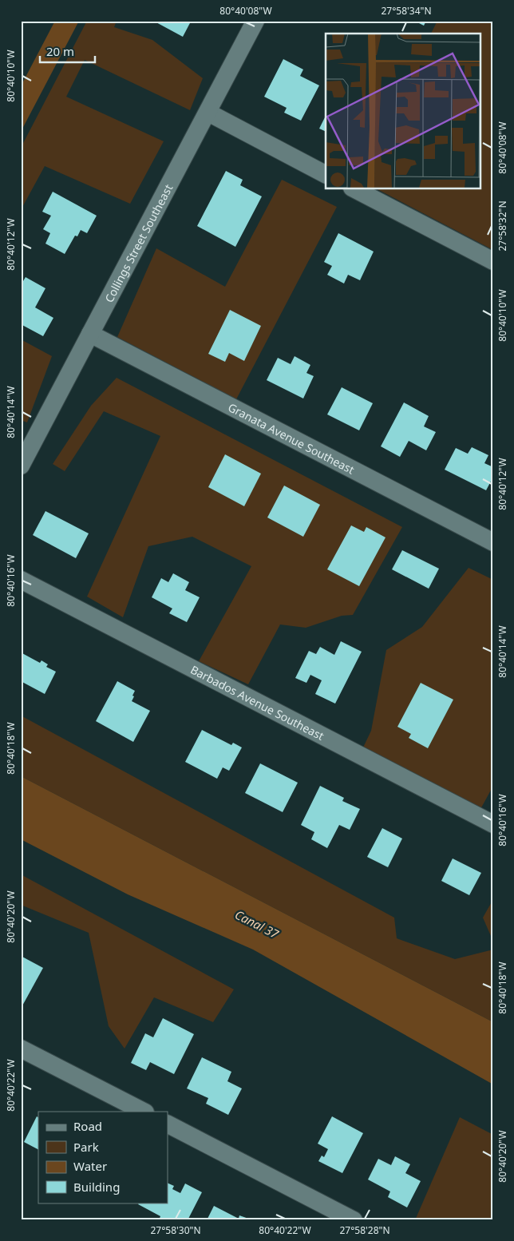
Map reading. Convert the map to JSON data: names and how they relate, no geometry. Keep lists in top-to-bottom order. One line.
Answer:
{"streets":{"street":["Collings Street Southeast","Granata Avenue Southeast","Barbados Avenue Southeast"]},"crossings":[["Collings Street Southeast","Granata Avenue Southeast"]],"water":["Canal 37"],"legend":["Road","Park","Water","Building"],"scale_bar":"20 m","coordinates":["80°40'08\"W","27°58'34\"N","80°40'10\"W","27°58'32\"N","80°40'12\"W","80°40'14\"W","80°40'16\"W","80°40'18\"W","80°40'20\"W","80°40'22\"W","27°58'30\"N","27°58'28\"N"]}
